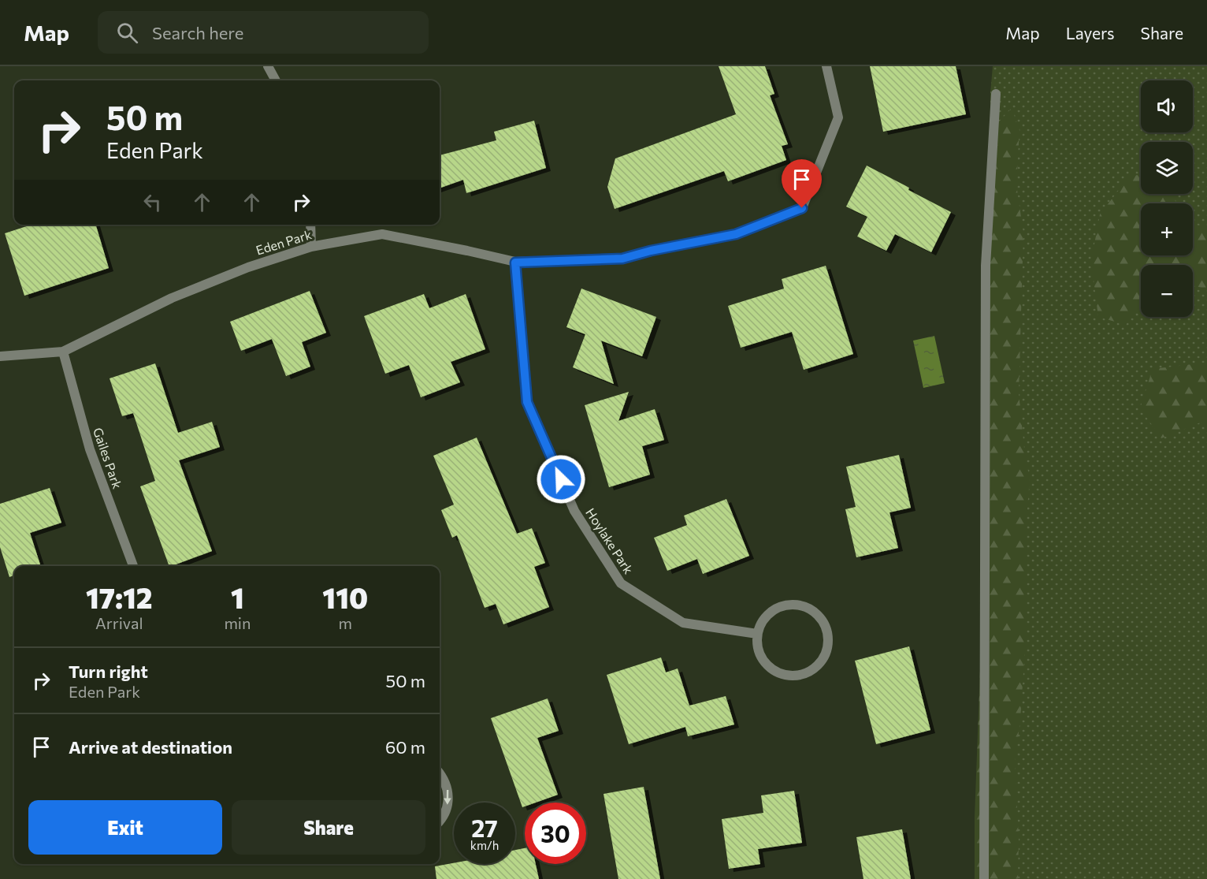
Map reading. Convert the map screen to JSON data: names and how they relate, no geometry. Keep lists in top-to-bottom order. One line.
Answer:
{"streets":{"street":["Eden Park","Gailes Park","Hoylake Park"]},"crossings":[["Eden Park","Gailes Park"],["Eden Park","Hoylake Park"]],"page":{"header":"Map","search":"Search here","nav":["Map","Layers","Share"],"map_buttons":["+","−"],"turn":["50 m","Eden Park"],"eta":["17:12","Arrival","1","min","110","m"],"list":[{"name":"Turn right","note":"Eden Park","value":"50 m"},{"name":"Arrive at destination","value":"60 m"}],"buttons":["Exit","Share"],"speed":"27 km/h","limit":"30"}}
